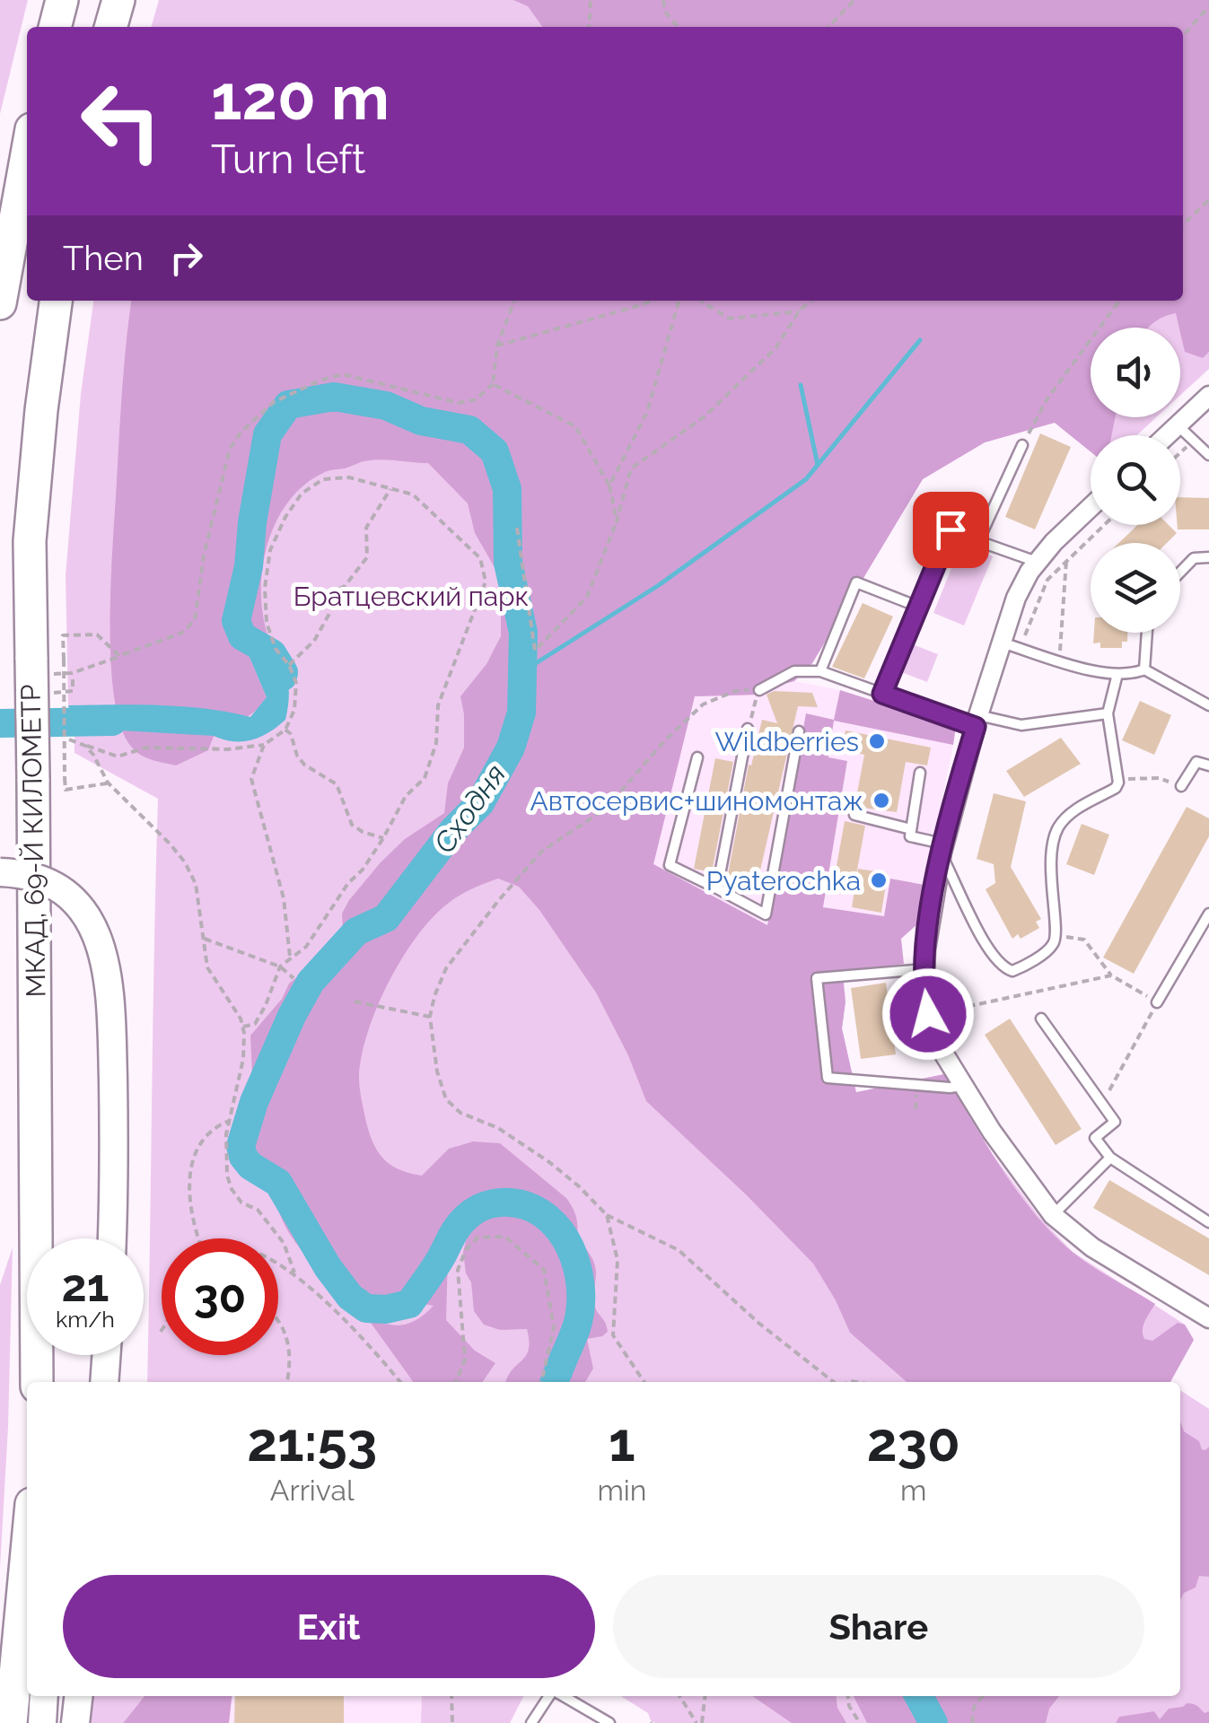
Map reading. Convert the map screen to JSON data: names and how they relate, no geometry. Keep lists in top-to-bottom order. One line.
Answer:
{"streets":{"highway":["МКАД, 69-Й КИЛОМЕТР"]},"water":["Сходня"],"parks":["Братцевский парк"],"places":["Wildberries","Автосервис+шиномонтаж","Pyaterochka"],"page":{"turn":["120 m","Turn left"],"then":"Then","speed":"21 km/h","limit":"30","eta":["21:53","Arrival","1","min","230","m"],"buttons":["Exit","Share"]}}
